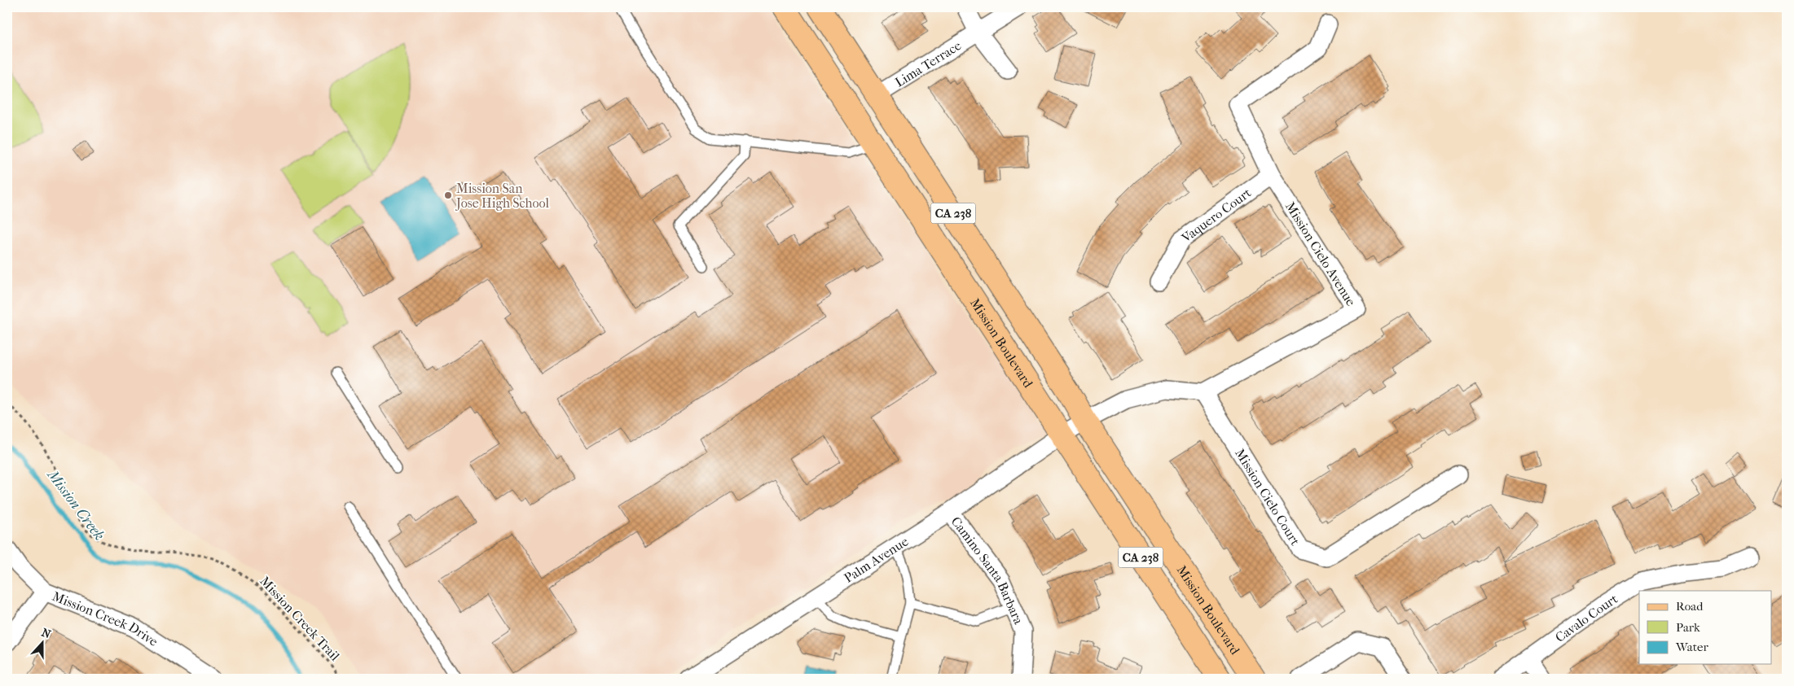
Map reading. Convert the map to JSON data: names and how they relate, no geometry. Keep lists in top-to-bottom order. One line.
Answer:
{"streets":{"main road":["CA 238","Mission Boulevard"],"street":["Lima Terrace","Vaquero Court","Mission Cielo Avenue","Mission Cielo Court","Palm Avenue","Camino Santa Barbara","Cavalo Court","Mission Creek Drive"],"path":["Mission Creek Trail"]},"crossings":[["Lima Terrace","Mission Boulevard"],["Vaquero Court","Mission Cielo Avenue"],["Mission Cielo Avenue","Mission Cielo Court"],["Mission Boulevard","Palm Avenue"],["Palm Avenue","Camino Santa Barbara"]],"water":["Mission Creek"],"places":["Mission San Jose High School"],"legend":["Road","Park","Water"],"north":"top"}
